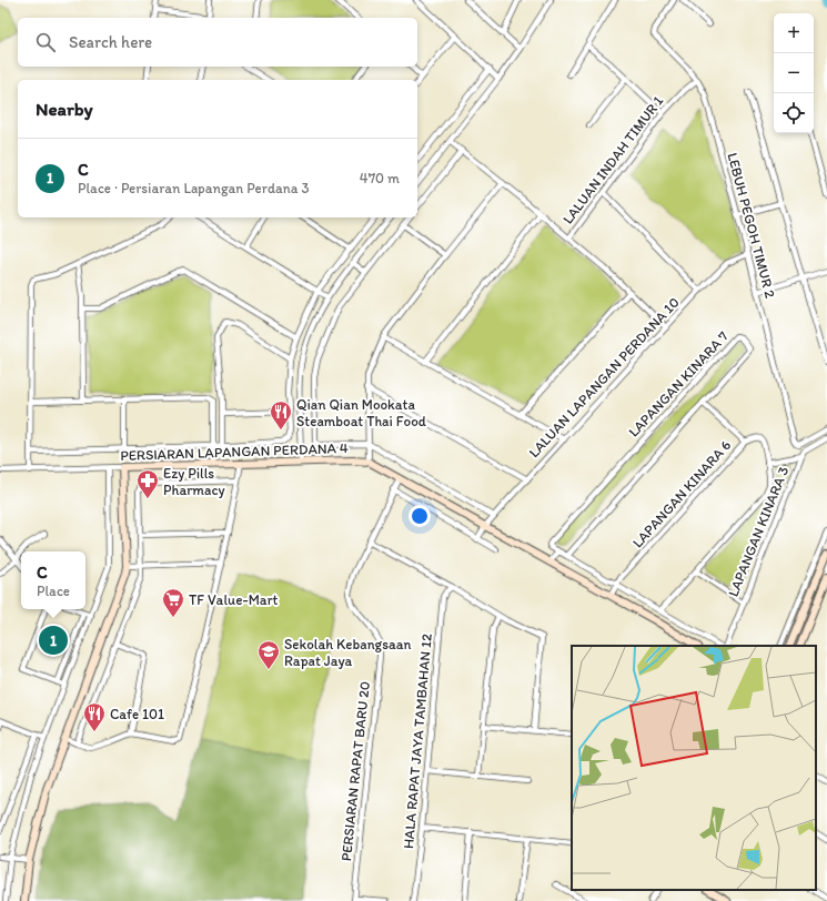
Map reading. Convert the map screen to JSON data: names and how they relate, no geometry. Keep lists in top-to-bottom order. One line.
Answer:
{"streets":{"street":["LALUAN INDAH TIMUR 1","LEBUH PEGOH TIMUR 2","LALUAN LAPANGAN PERDANA 10","LAPANGAN KINARA 7","PERSIARAN LAPANGAN PERDANA 4","LAPANGAN KINARA 6","LAPANGAN KINARA 3","HALA RAPAT JAYA TAMBAHAN 12","PERSIARAN RAPAT BARU 20"]},"crossings":[["LALUAN INDAH TIMUR 1","LEBUH PEGOH TIMUR 2"],["LEBUH PEGOH TIMUR 2","LALUAN LAPANGAN PERDANA 10"],["LALUAN LAPANGAN PERDANA 10","PERSIARAN LAPANGAN PERDANA 4"],["PERSIARAN LAPANGAN PERDANA 4","LAPANGAN KINARA 6"],["PERSIARAN LAPANGAN PERDANA 4","PERSIARAN RAPAT BARU 20"]],"places":{"restaurant":["Qian Qian Mookata Steamboat Thai Food","Cafe 101"],"pharmacy":["Ezy Pills Pharmacy"],"supermarket":["TF Value-Mart"],"school or university":["Sekolah Kebangsaan Rapat Jaya"]},"page":{"map_buttons":["+","−"],"search":"Search here","heading":"Nearby","list":[{"mark":"1","name":"C","note":"Place · Persiaran Lapangan Perdana 3","value":"470 m"}],"popup":["C","Place"],"pins":"1"}}
